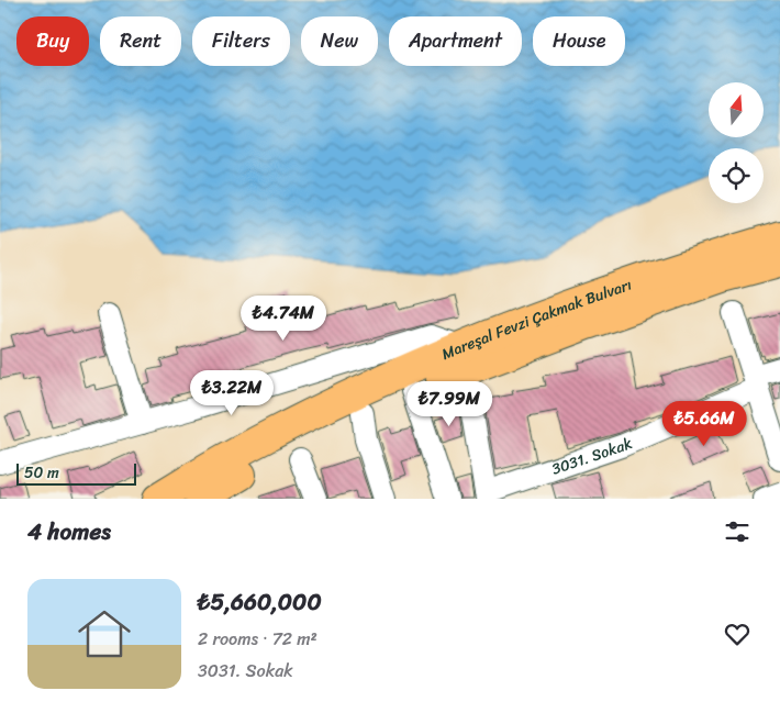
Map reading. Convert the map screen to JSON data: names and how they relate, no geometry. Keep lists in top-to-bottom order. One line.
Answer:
{"streets":{"highway":["Mareşal Fevzi Çakmak Bulvarı"],"street":["3031. Sokak"]},"scale_bar":"50 m","north":"top","page":{"chip":["Buy","Rent","Filters","New","Apartment","House"],"price":["₺4.74M","₺3.22M","₺7.99M","₺5.66M"],"scale":"50 m","heading":"4 homes","list":[{"name":"₺5,660,000","note":"2 rooms · 72 m² · 3031. Sokak"}]}}
